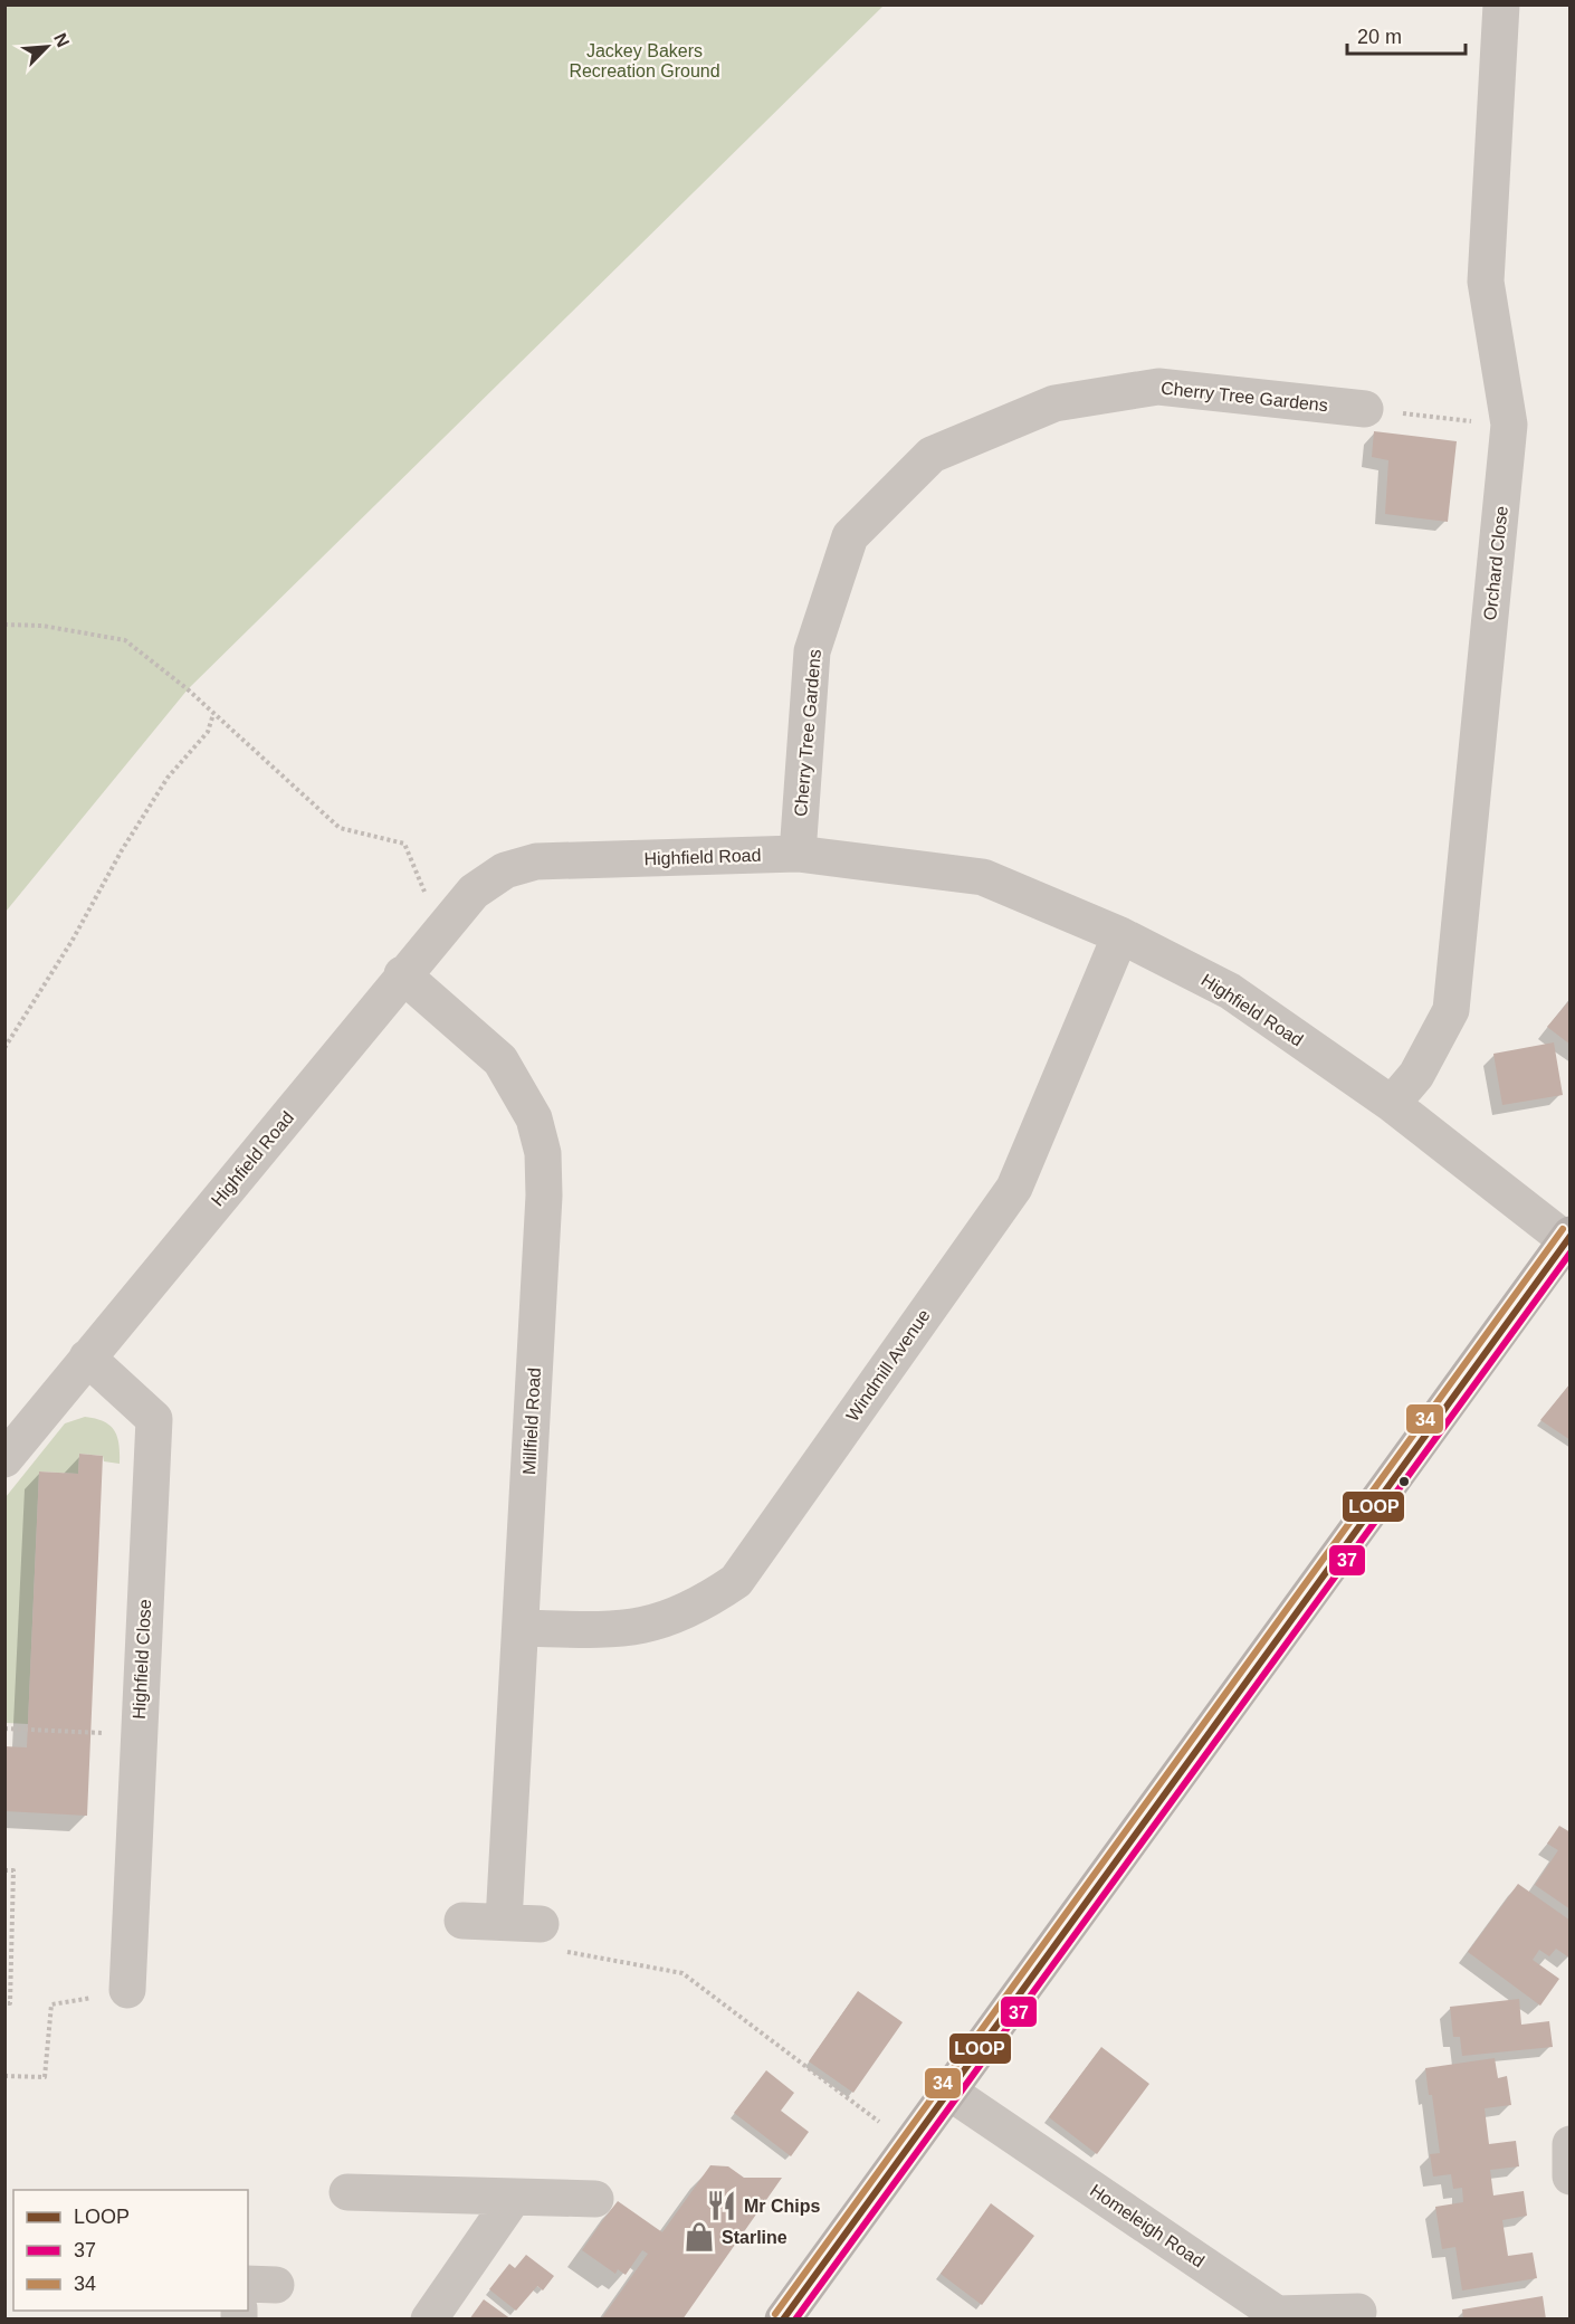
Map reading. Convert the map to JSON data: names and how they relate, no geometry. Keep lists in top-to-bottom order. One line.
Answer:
{"streets":{"street":["Cherry Tree Gardens","Orchard Close","Highfield Road","Windmill Avenue","Millfield Road","Highfield Close","Homeleigh Road"]},"crossings":[["Cherry Tree Gardens","Highfield Road"],["Orchard Close","Highfield Road"],["Highfield Road","Windmill Avenue"],["Highfield Road","Millfield Road"],["Highfield Road","Highfield Close"],["Windmill Avenue","Millfield Road"]],"parks":["Jackey Bakers Recreation Ground"],"places":{"restaurant":["Mr Chips"],"shop":["Starline"]},"lines":["transit line 34","transit line LOOP","transit line 37"],"legend":["LOOP","37","34"],"scale_bar":"20 m","north":"top right"}
